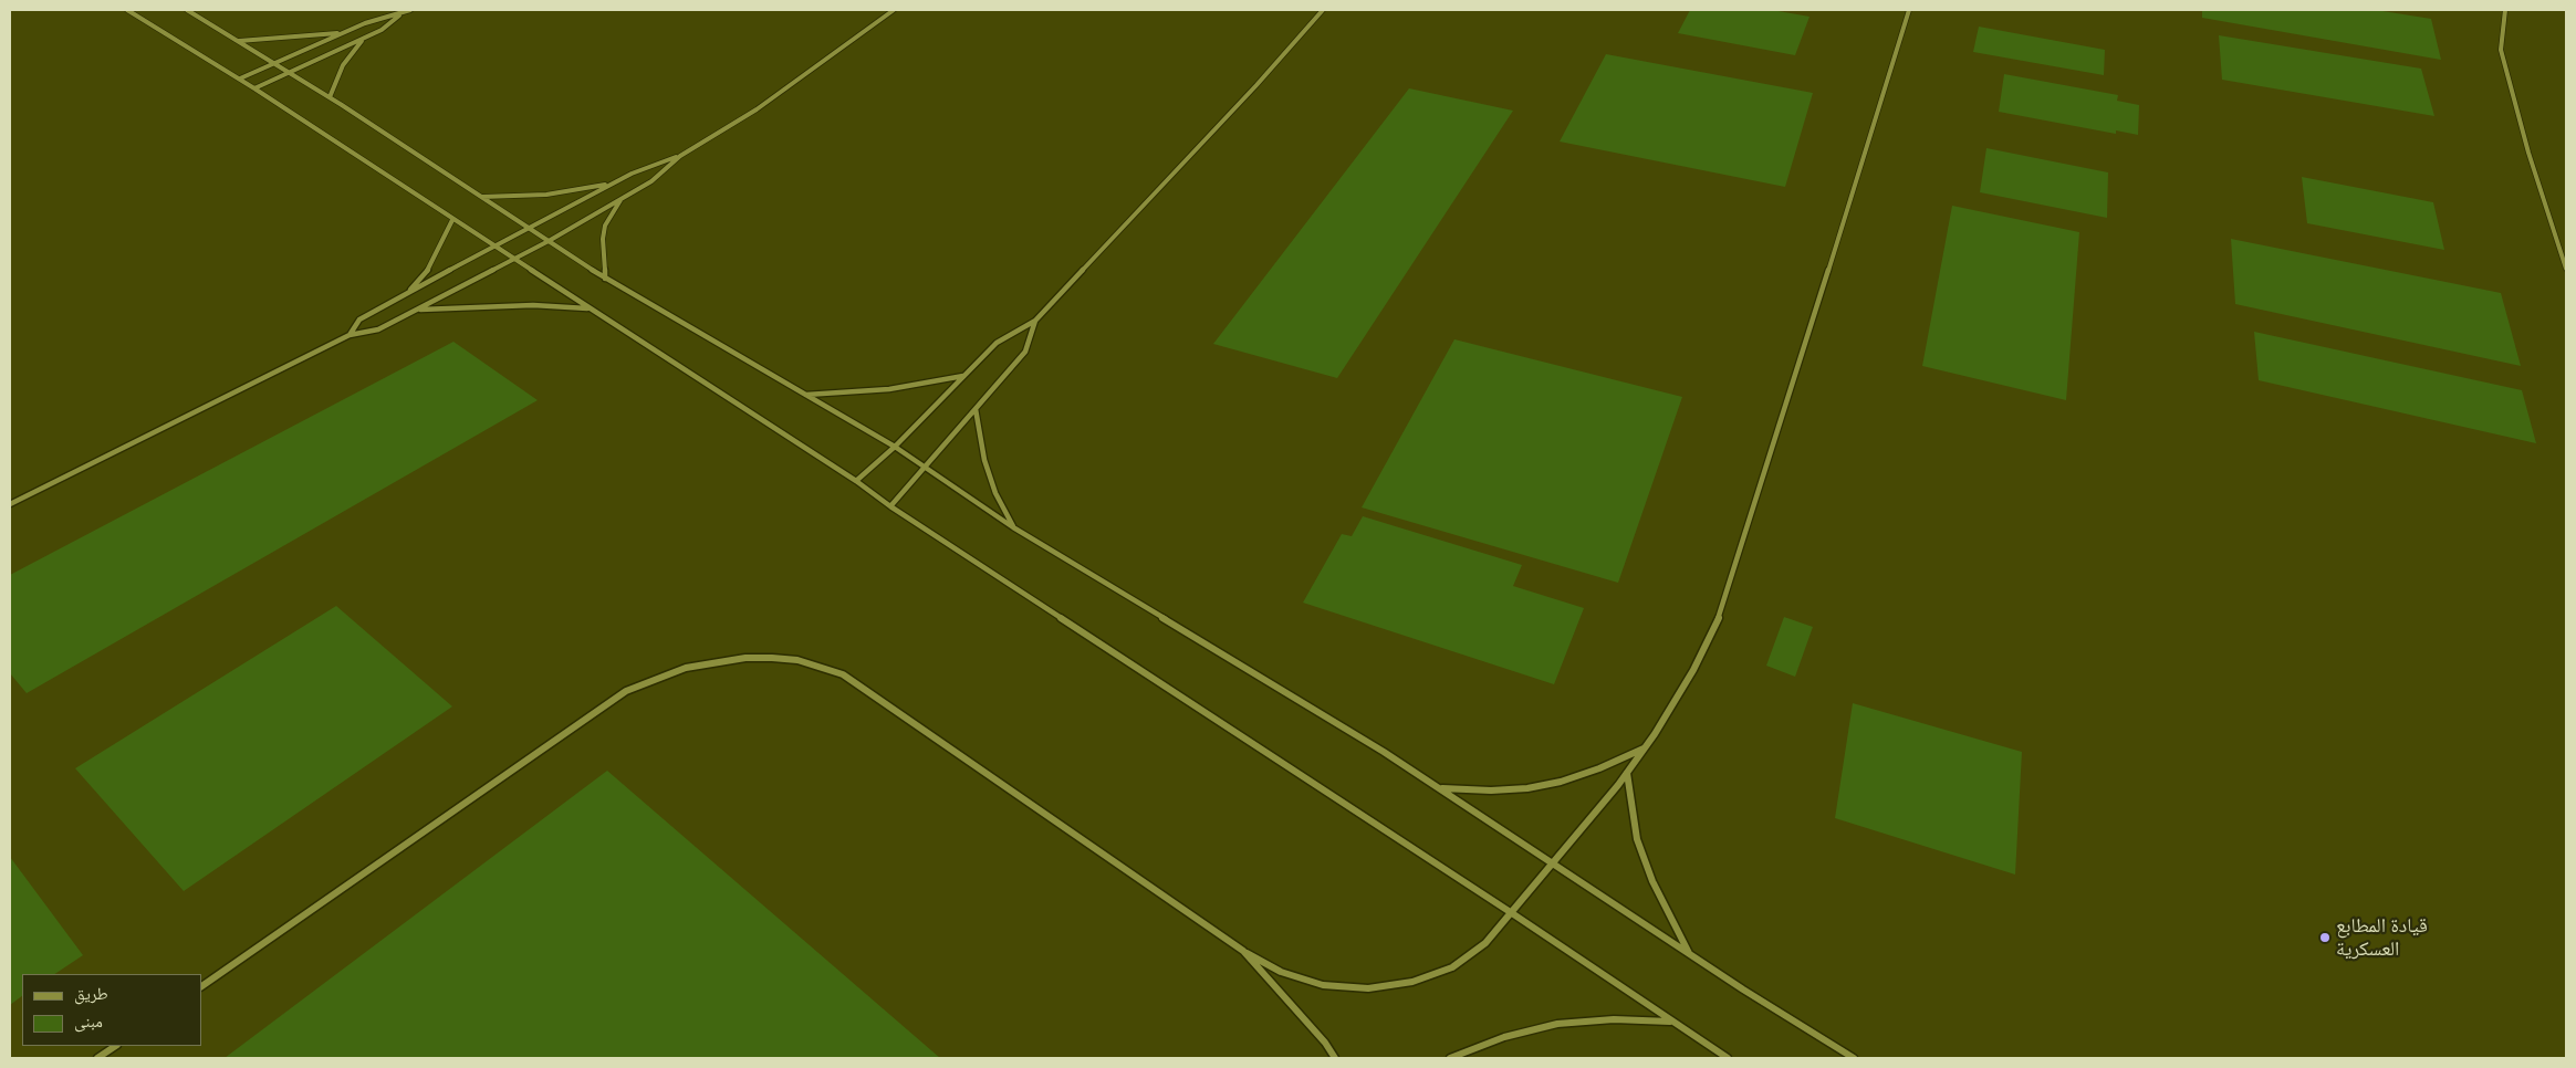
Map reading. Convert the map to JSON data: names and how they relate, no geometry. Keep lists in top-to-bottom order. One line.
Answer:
{"places":["قيادة المطابع العسكرية"],"legend":["طريق","مبنى"]}
